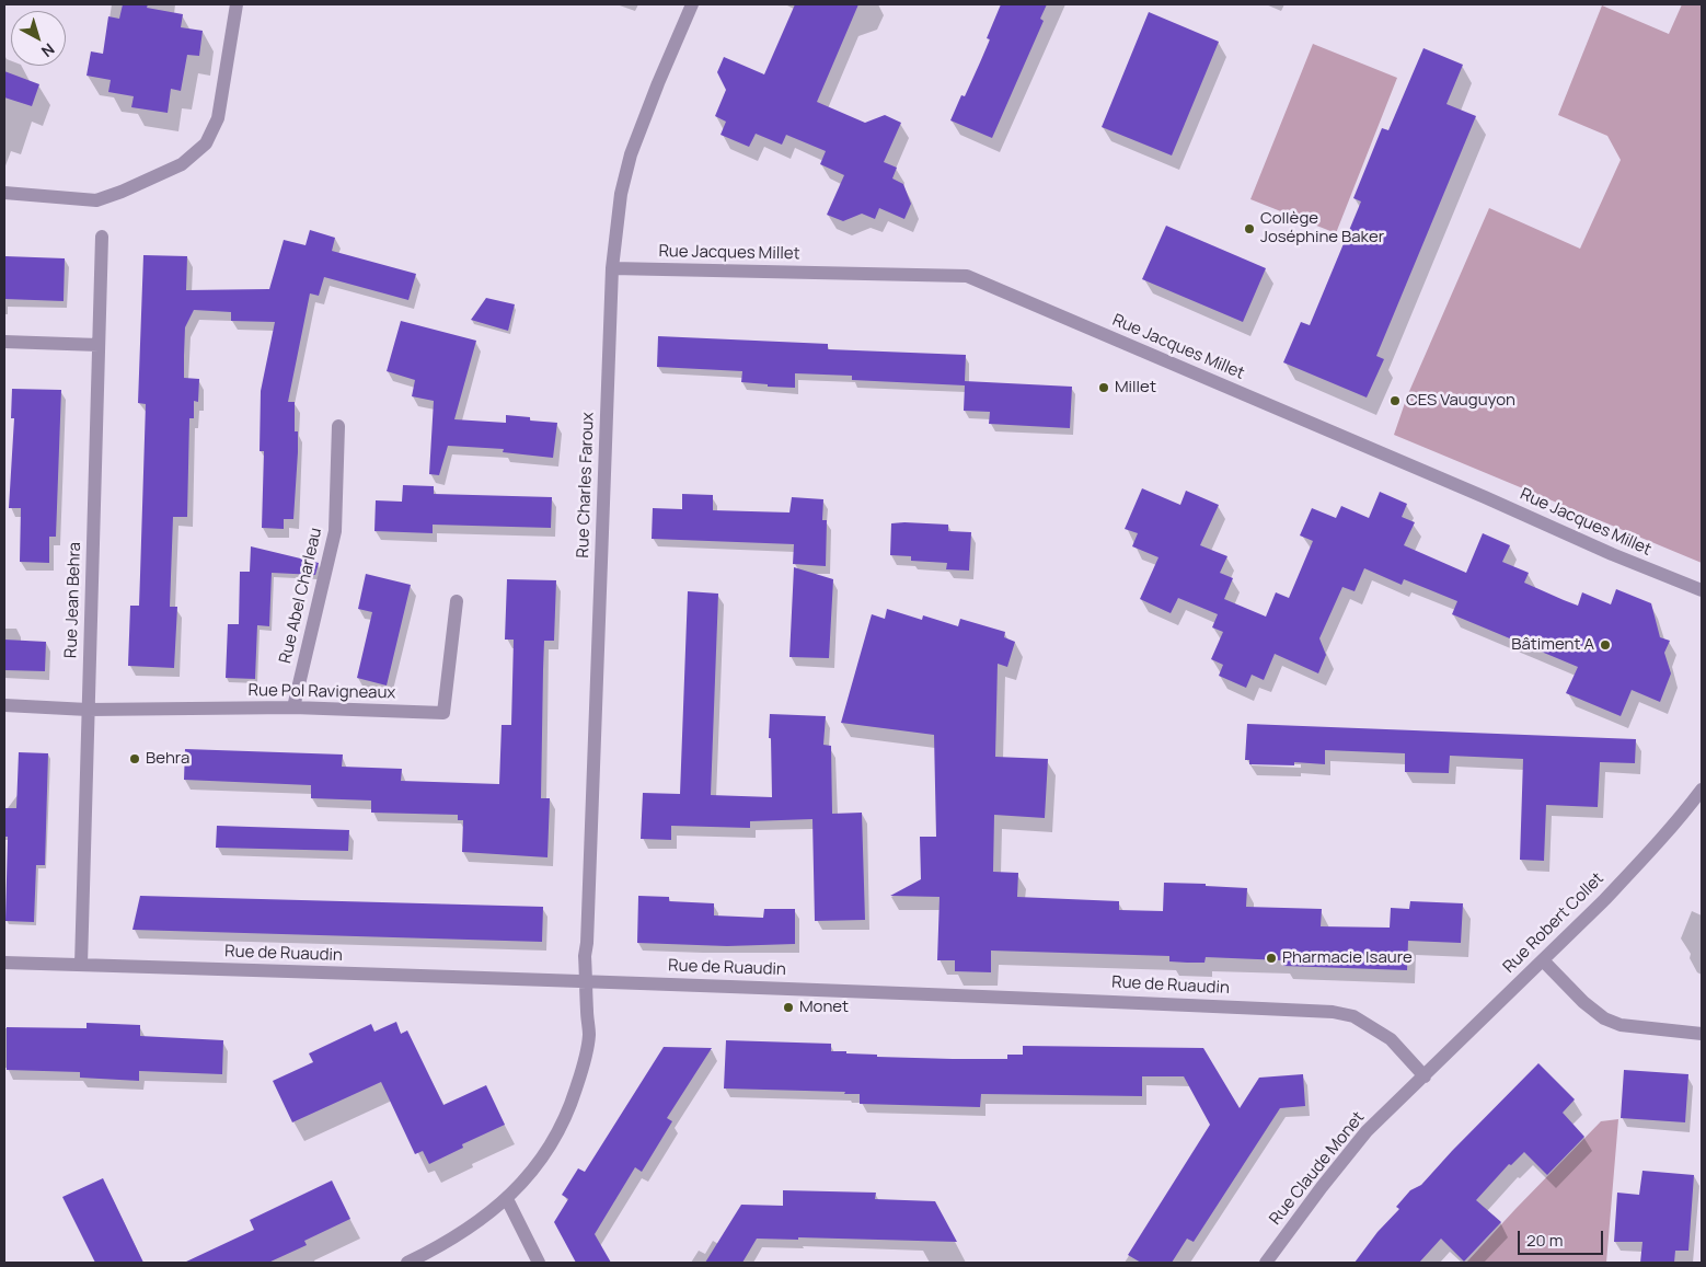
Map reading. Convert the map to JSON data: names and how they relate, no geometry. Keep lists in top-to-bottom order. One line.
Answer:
{"streets":{"street":["Rue Jacques Millet","Rue Charles Faroux","Rue Abel Charleau","Rue Jean Behra","Rue Pol Ravigneaux","Rue Robert Collet","Rue de Ruaudin","Rue Claude Monet"]},"crossings":[["Rue Jacques Millet","Rue Charles Faroux"],["Rue Charles Faroux","Rue de Ruaudin"],["Rue Abel Charleau","Rue Pol Ravigneaux"],["Rue Jean Behra","Rue Pol Ravigneaux"],["Rue Jean Behra","Rue de Ruaudin"],["Rue Robert Collet","Rue de Ruaudin"],["Rue Robert Collet","Rue Claude Monet"],["Rue de Ruaudin","Rue Claude Monet"]],"places":["Collège Joséphine Baker","Millet","CES Vauguyon","Bâtiment A","Behra","Pharmacie Isaure","Monet"],"scale_bar":"20 m","north":"bottom right"}
